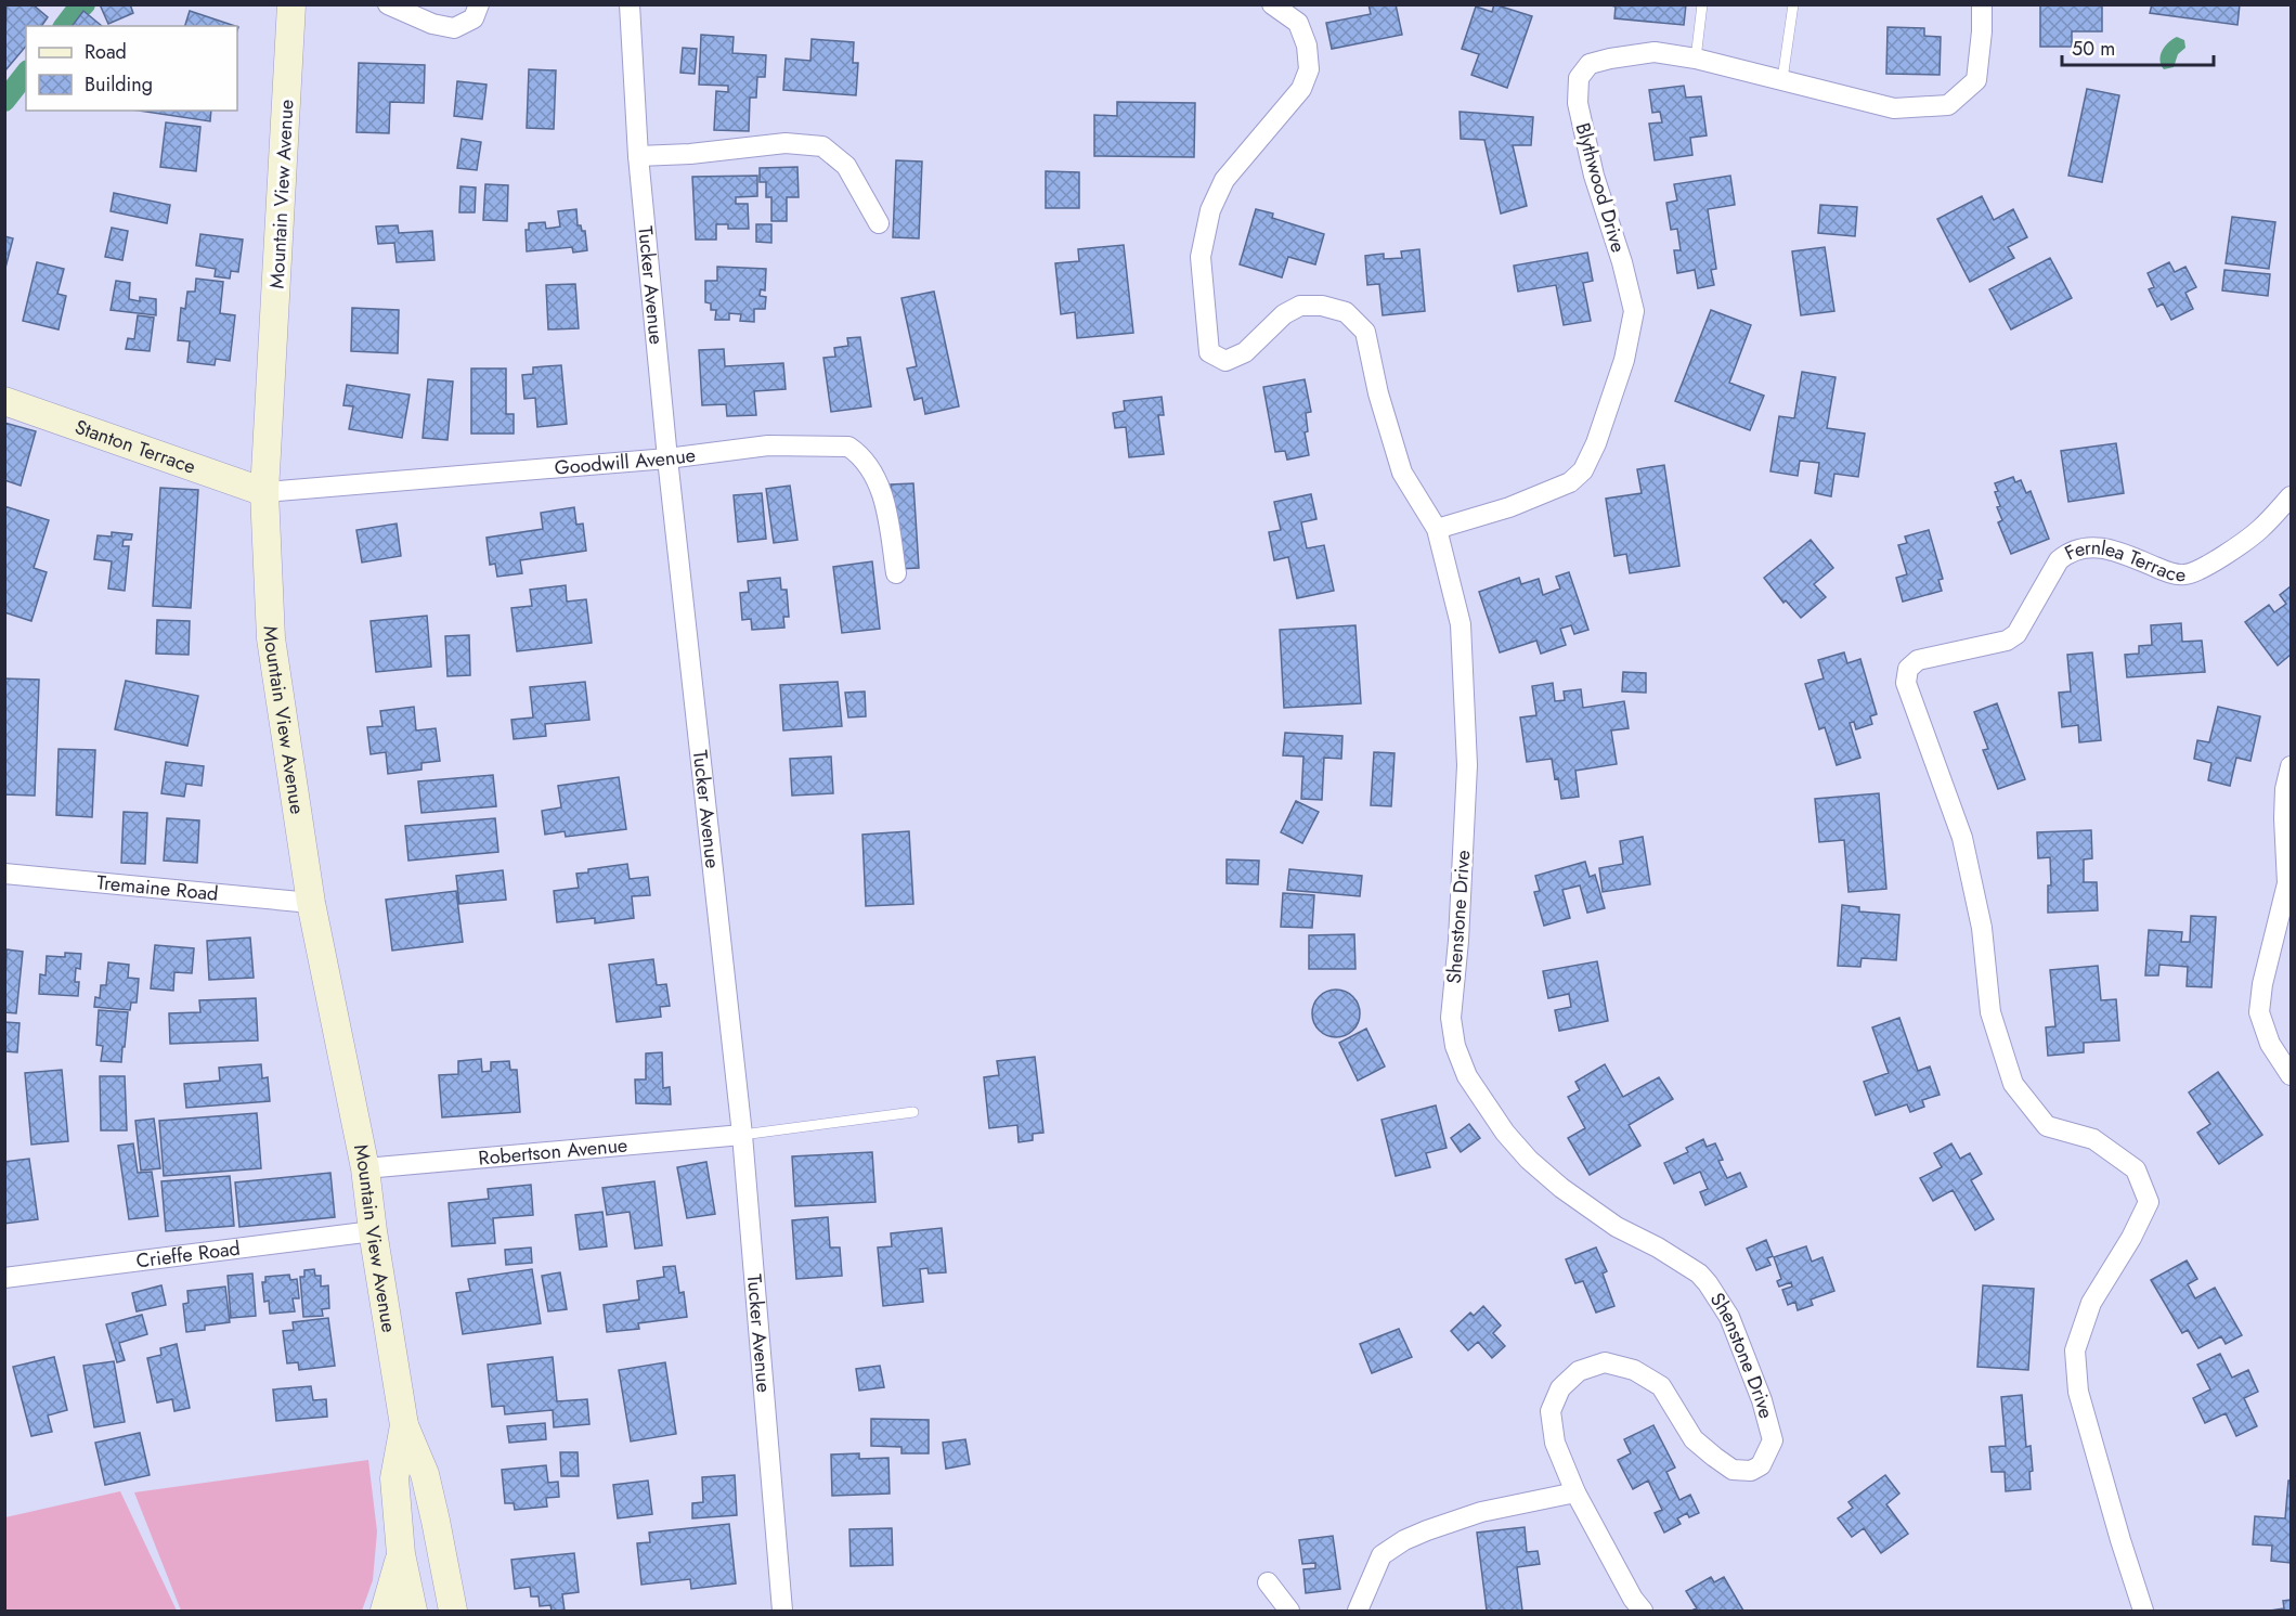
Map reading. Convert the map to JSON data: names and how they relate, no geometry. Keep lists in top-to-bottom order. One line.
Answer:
{"streets":{"main road":["Mountain View Avenue","Stanton Terrace"],"street":["Blythwood Drive","Tucker Avenue","Goodwill Avenue","Fernlea Terrace","Tremaine Road","Shenstone Drive","Robertson Avenue","Crieffe Road"]},"crossings":[["Blythwood Drive","Shenstone Drive"],["Mountain View Avenue","Stanton Terrace"],["Mountain View Avenue","Goodwill Avenue"],["Mountain View Avenue","Tremaine Road"],["Mountain View Avenue","Robertson Avenue"],["Mountain View Avenue","Crieffe Road"],["Tucker Avenue","Goodwill Avenue"],["Tucker Avenue","Robertson Avenue"],["Stanton Terrace","Goodwill Avenue"]],"legend":["Road","Building"],"scale_bar":"50 m"}
